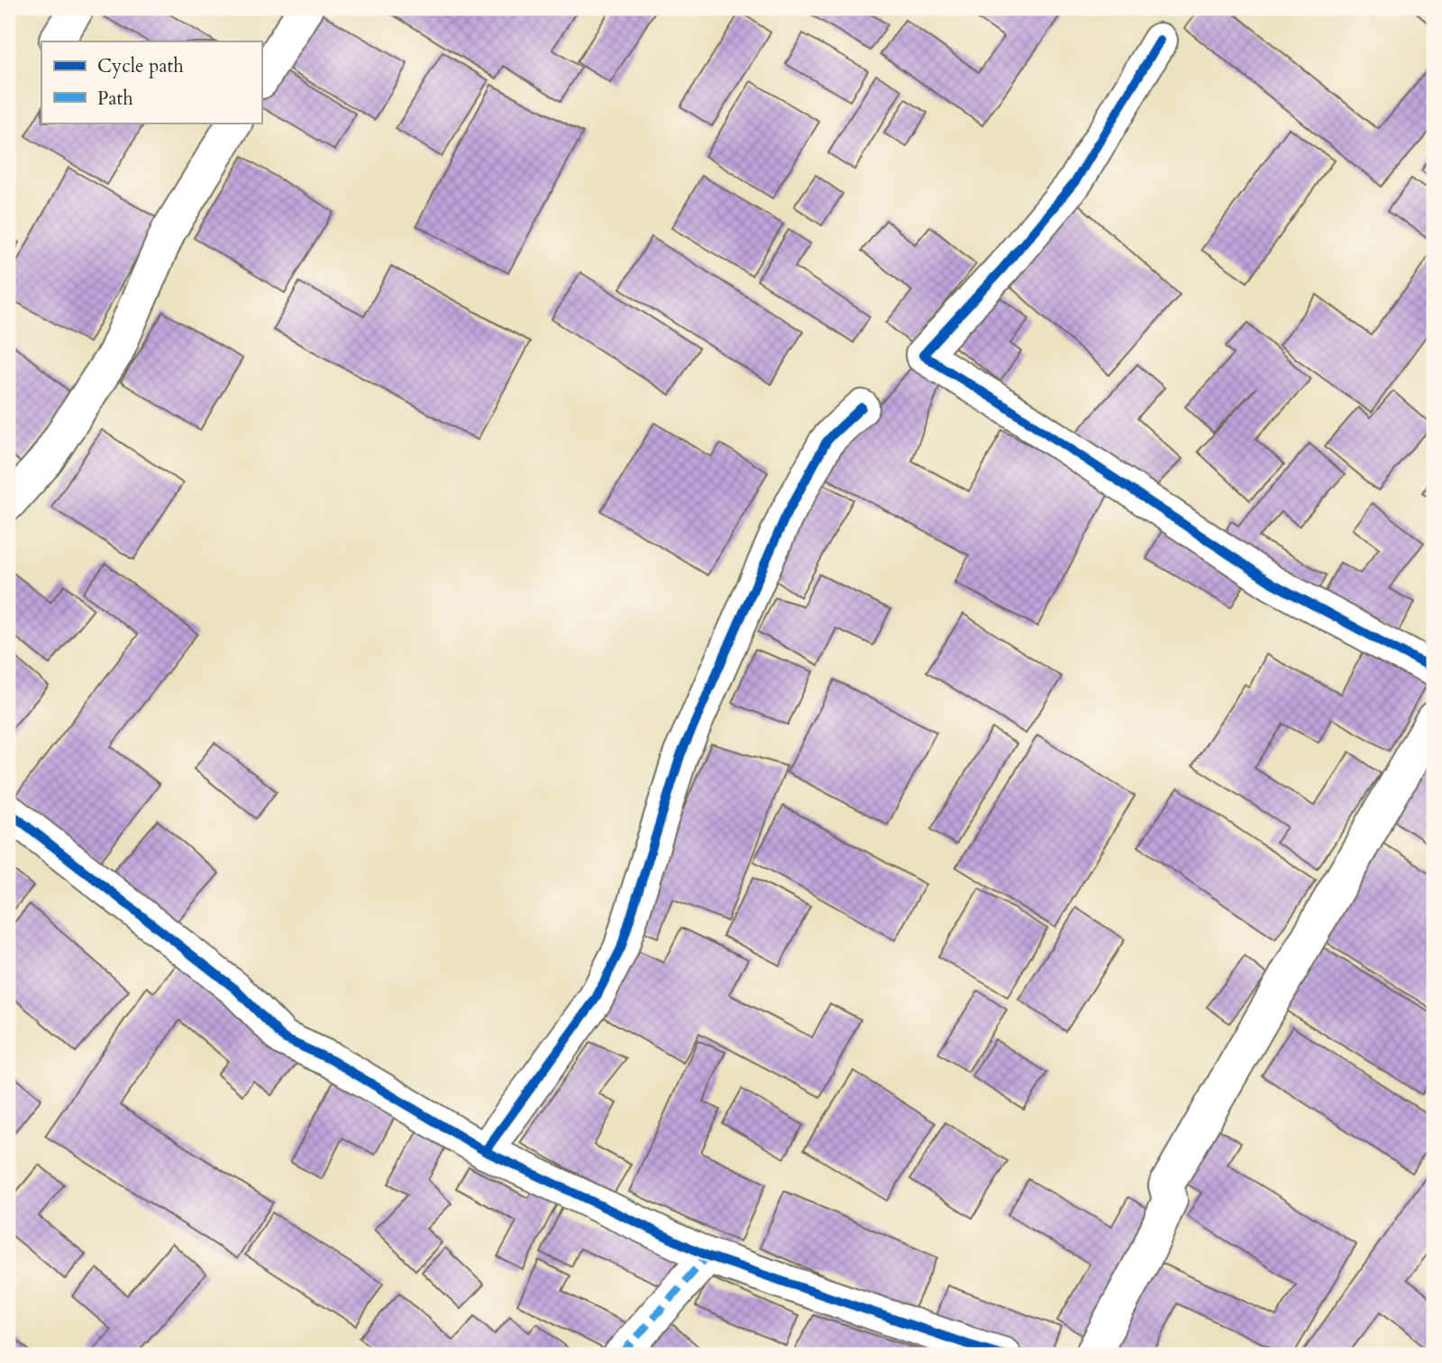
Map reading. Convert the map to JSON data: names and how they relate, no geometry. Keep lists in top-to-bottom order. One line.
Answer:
{"legend":["Cycle path","Path"]}
